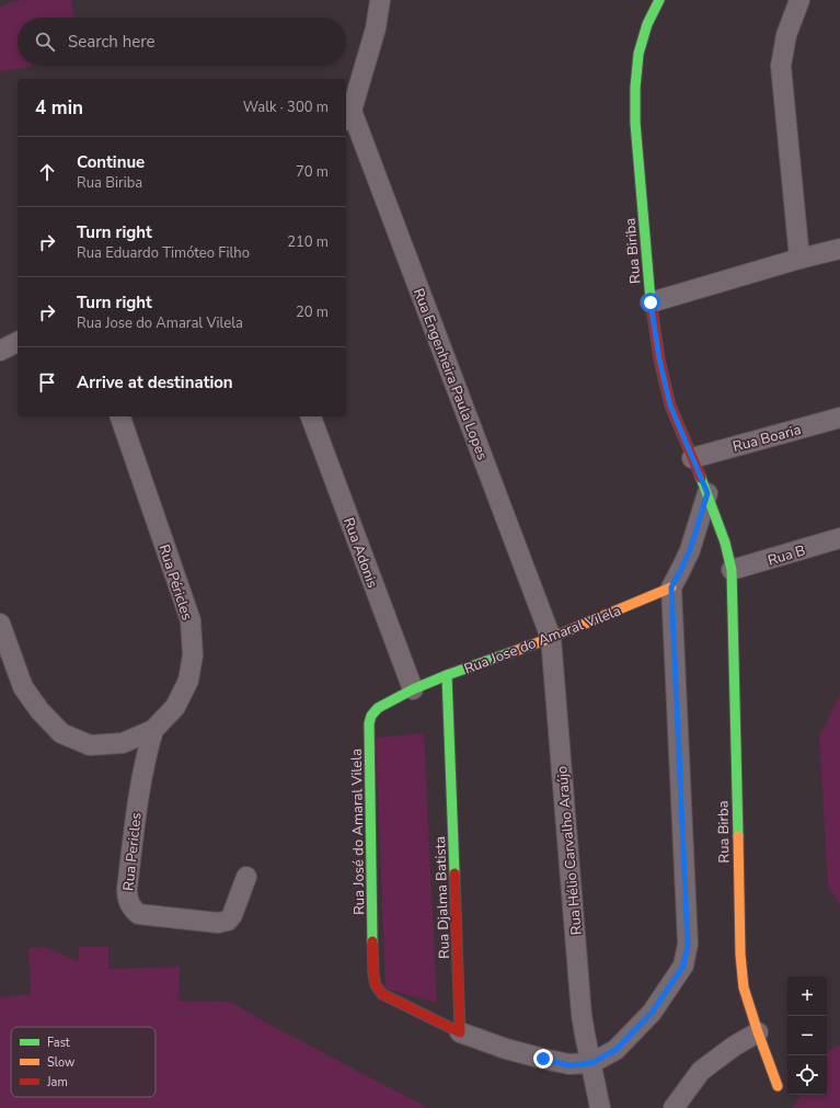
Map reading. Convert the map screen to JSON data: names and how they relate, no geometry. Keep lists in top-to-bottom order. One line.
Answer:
{"streets":{"street":["Rua Biriba","Rua Engenheira Paula Lopes","Rua Boaria","Rua Adonis","Rua B","Rua Péricles","Rua Jose do Amaral Vilela","Rua José do Amaral Vilela","Rua Birba","Rua Hélio Carvalho Araújo","Rua Pericles","Rua Djalma Batista"]},"crossings":[["Rua Biriba","Rua Boaria"],["Rua Biriba","Rua B"],["Rua Biriba","Rua Birba"],["Rua Engenheira Paula Lopes","Rua Jose do Amaral Vilela"],["Rua Engenheira Paula Lopes","Rua Hélio Carvalho Araújo"],["Rua Adonis","Rua Jose do Amaral Vilela"],["Rua Adonis","Rua José do Amaral Vilela"],["Rua B","Rua Birba"],["Rua Péricles","Rua Pericles"],["Rua Jose do Amaral Vilela","Rua José do Amaral Vilela"],["Rua Jose do Amaral Vilela","Rua Hélio Carvalho Araújo"],["Rua Jose do Amaral Vilela","Rua Djalma Batista"],["Rua José do Amaral Vilela","Rua Djalma Batista"]],"legend":["Fast","Slow","Jam"],"page":{"search":"Search here","heading":["4 min","Walk · 300 m"],"list":[["Continue","Rua Biriba","70 m"],["Turn right","Rua Eduardo Timóteo Filho","210 m"],["Turn right","Rua Jose do Amaral Vilela","20 m"],"Arrive at destination"],"map_buttons":["+","−"]}}
